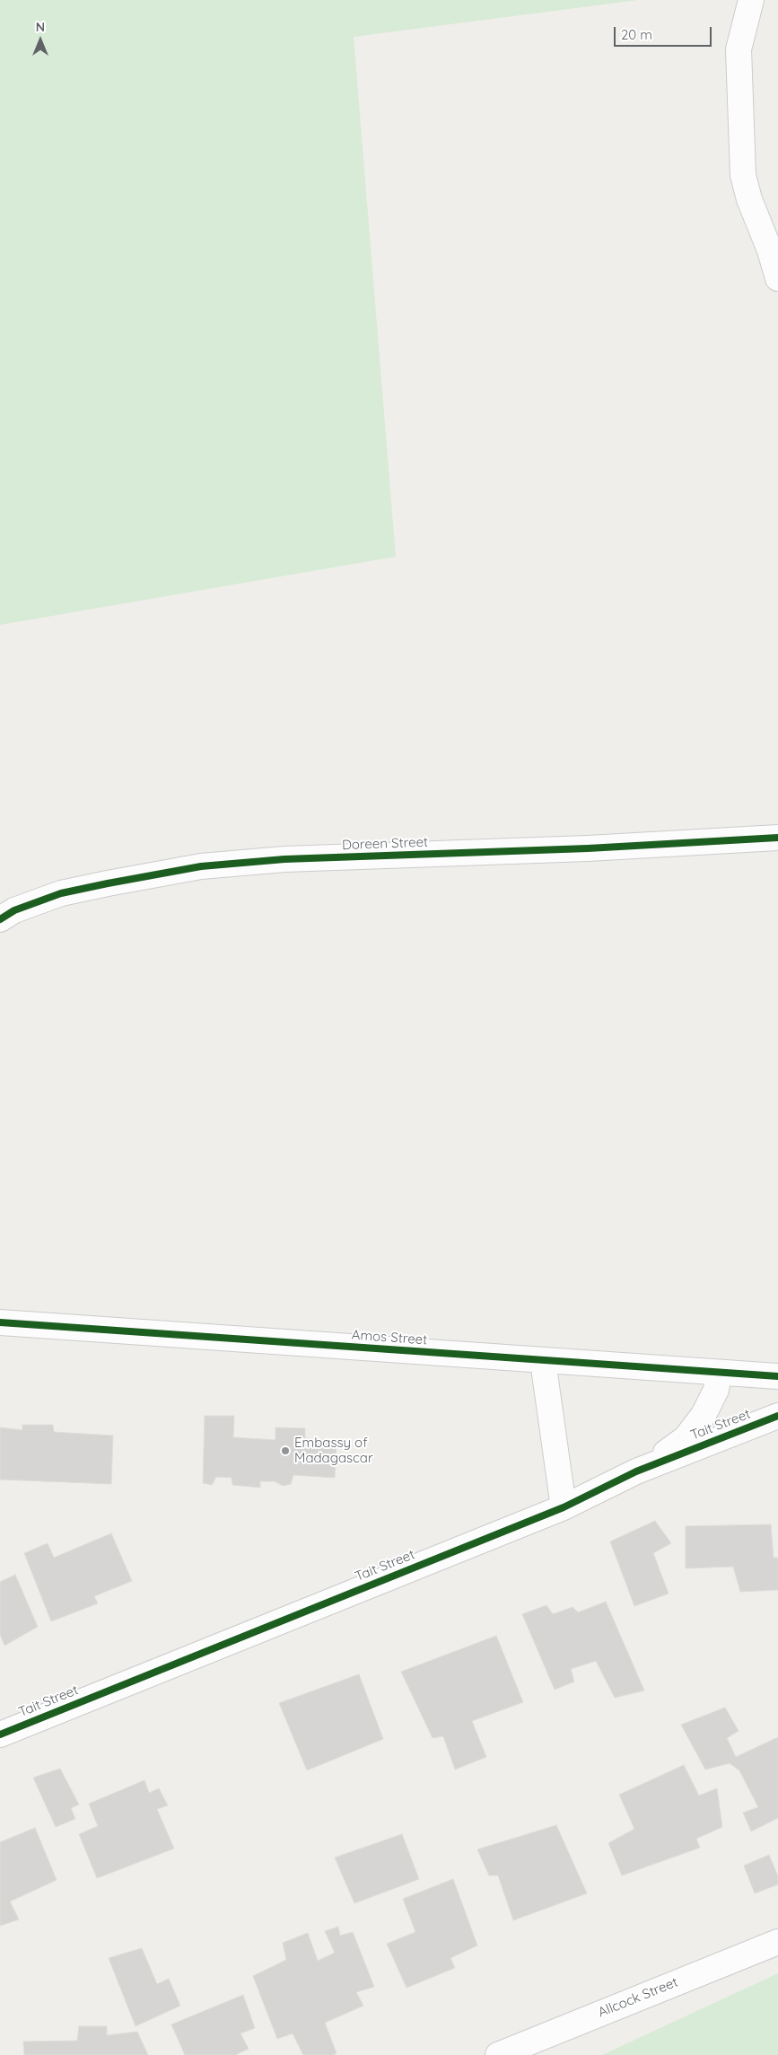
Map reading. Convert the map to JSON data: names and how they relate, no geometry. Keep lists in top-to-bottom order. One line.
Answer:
{"streets":{"street":["Doreen Street","Amos Street","Tait Street","Allcock Street"]},"places":["Embassy of Madagascar"],"scale_bar":"20 m","north":"top"}
